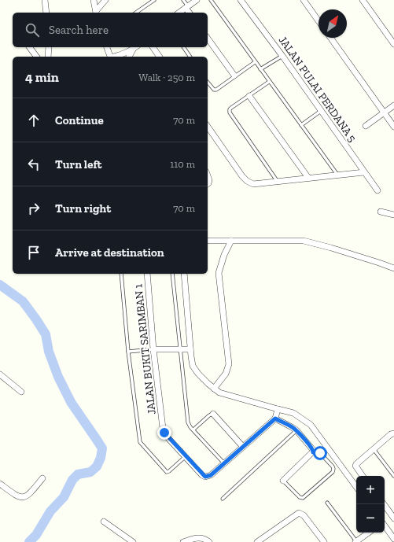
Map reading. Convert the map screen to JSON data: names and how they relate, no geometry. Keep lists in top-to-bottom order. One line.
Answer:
{"streets":{"street":["JALAN PULAI PERDANA 5","JALAN BUKIT SARIMBAN 1"]},"north":"top right","page":{"search":"Search here","heading":["4 min","Walk · 250 m"],"list":[["Continue","70 m"],["Turn left","110 m"],["Turn right","70 m"],"Arrive at destination"],"map_buttons":["+","−"]}}
